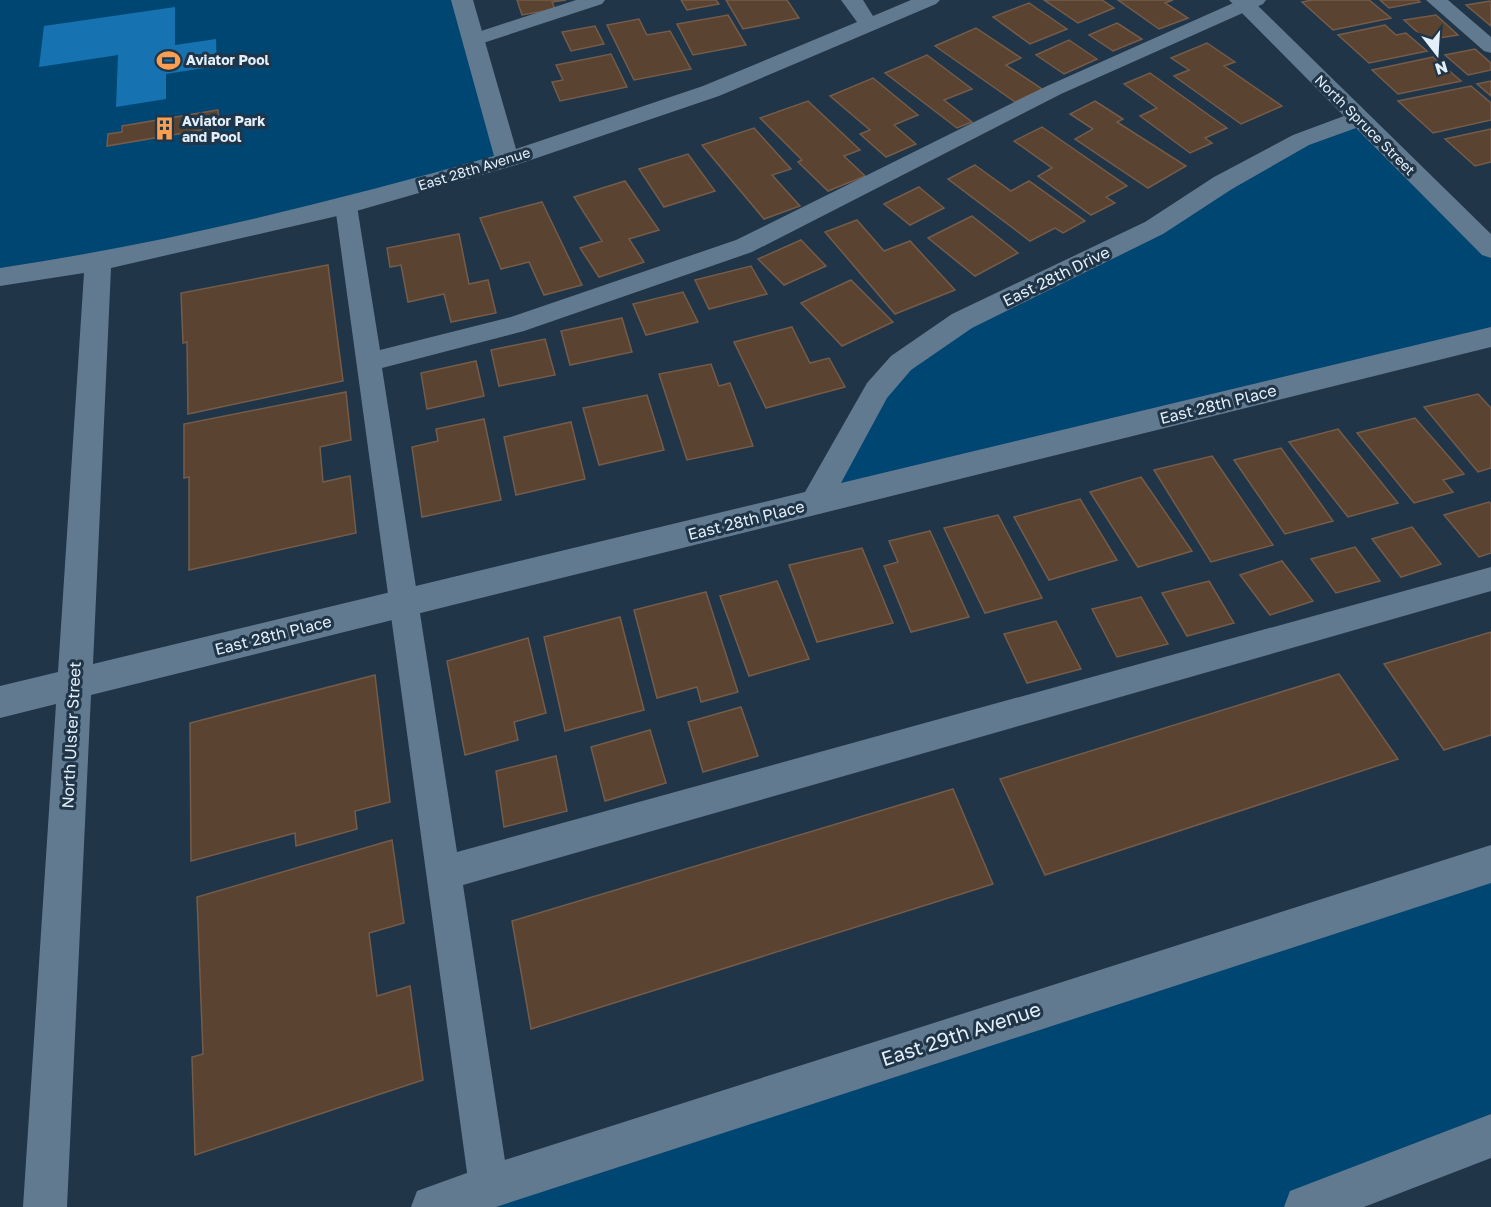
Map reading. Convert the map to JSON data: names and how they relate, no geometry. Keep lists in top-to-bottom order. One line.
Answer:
{"streets":{"street":["North Spruce Street","East 28th Avenue","East 28th Drive","East 28th Place","North Ulster Street","East 29th Avenue"]},"crossings":[["North Spruce Street","East 28th Drive"],["East 28th Avenue","North Ulster Street"],["East 28th Drive","East 28th Place"],["East 28th Place","North Ulster Street"]],"places":{"sports":["Aviator Pool"],"building":["Aviator Park and Pool"]},"north":"bottom"}
